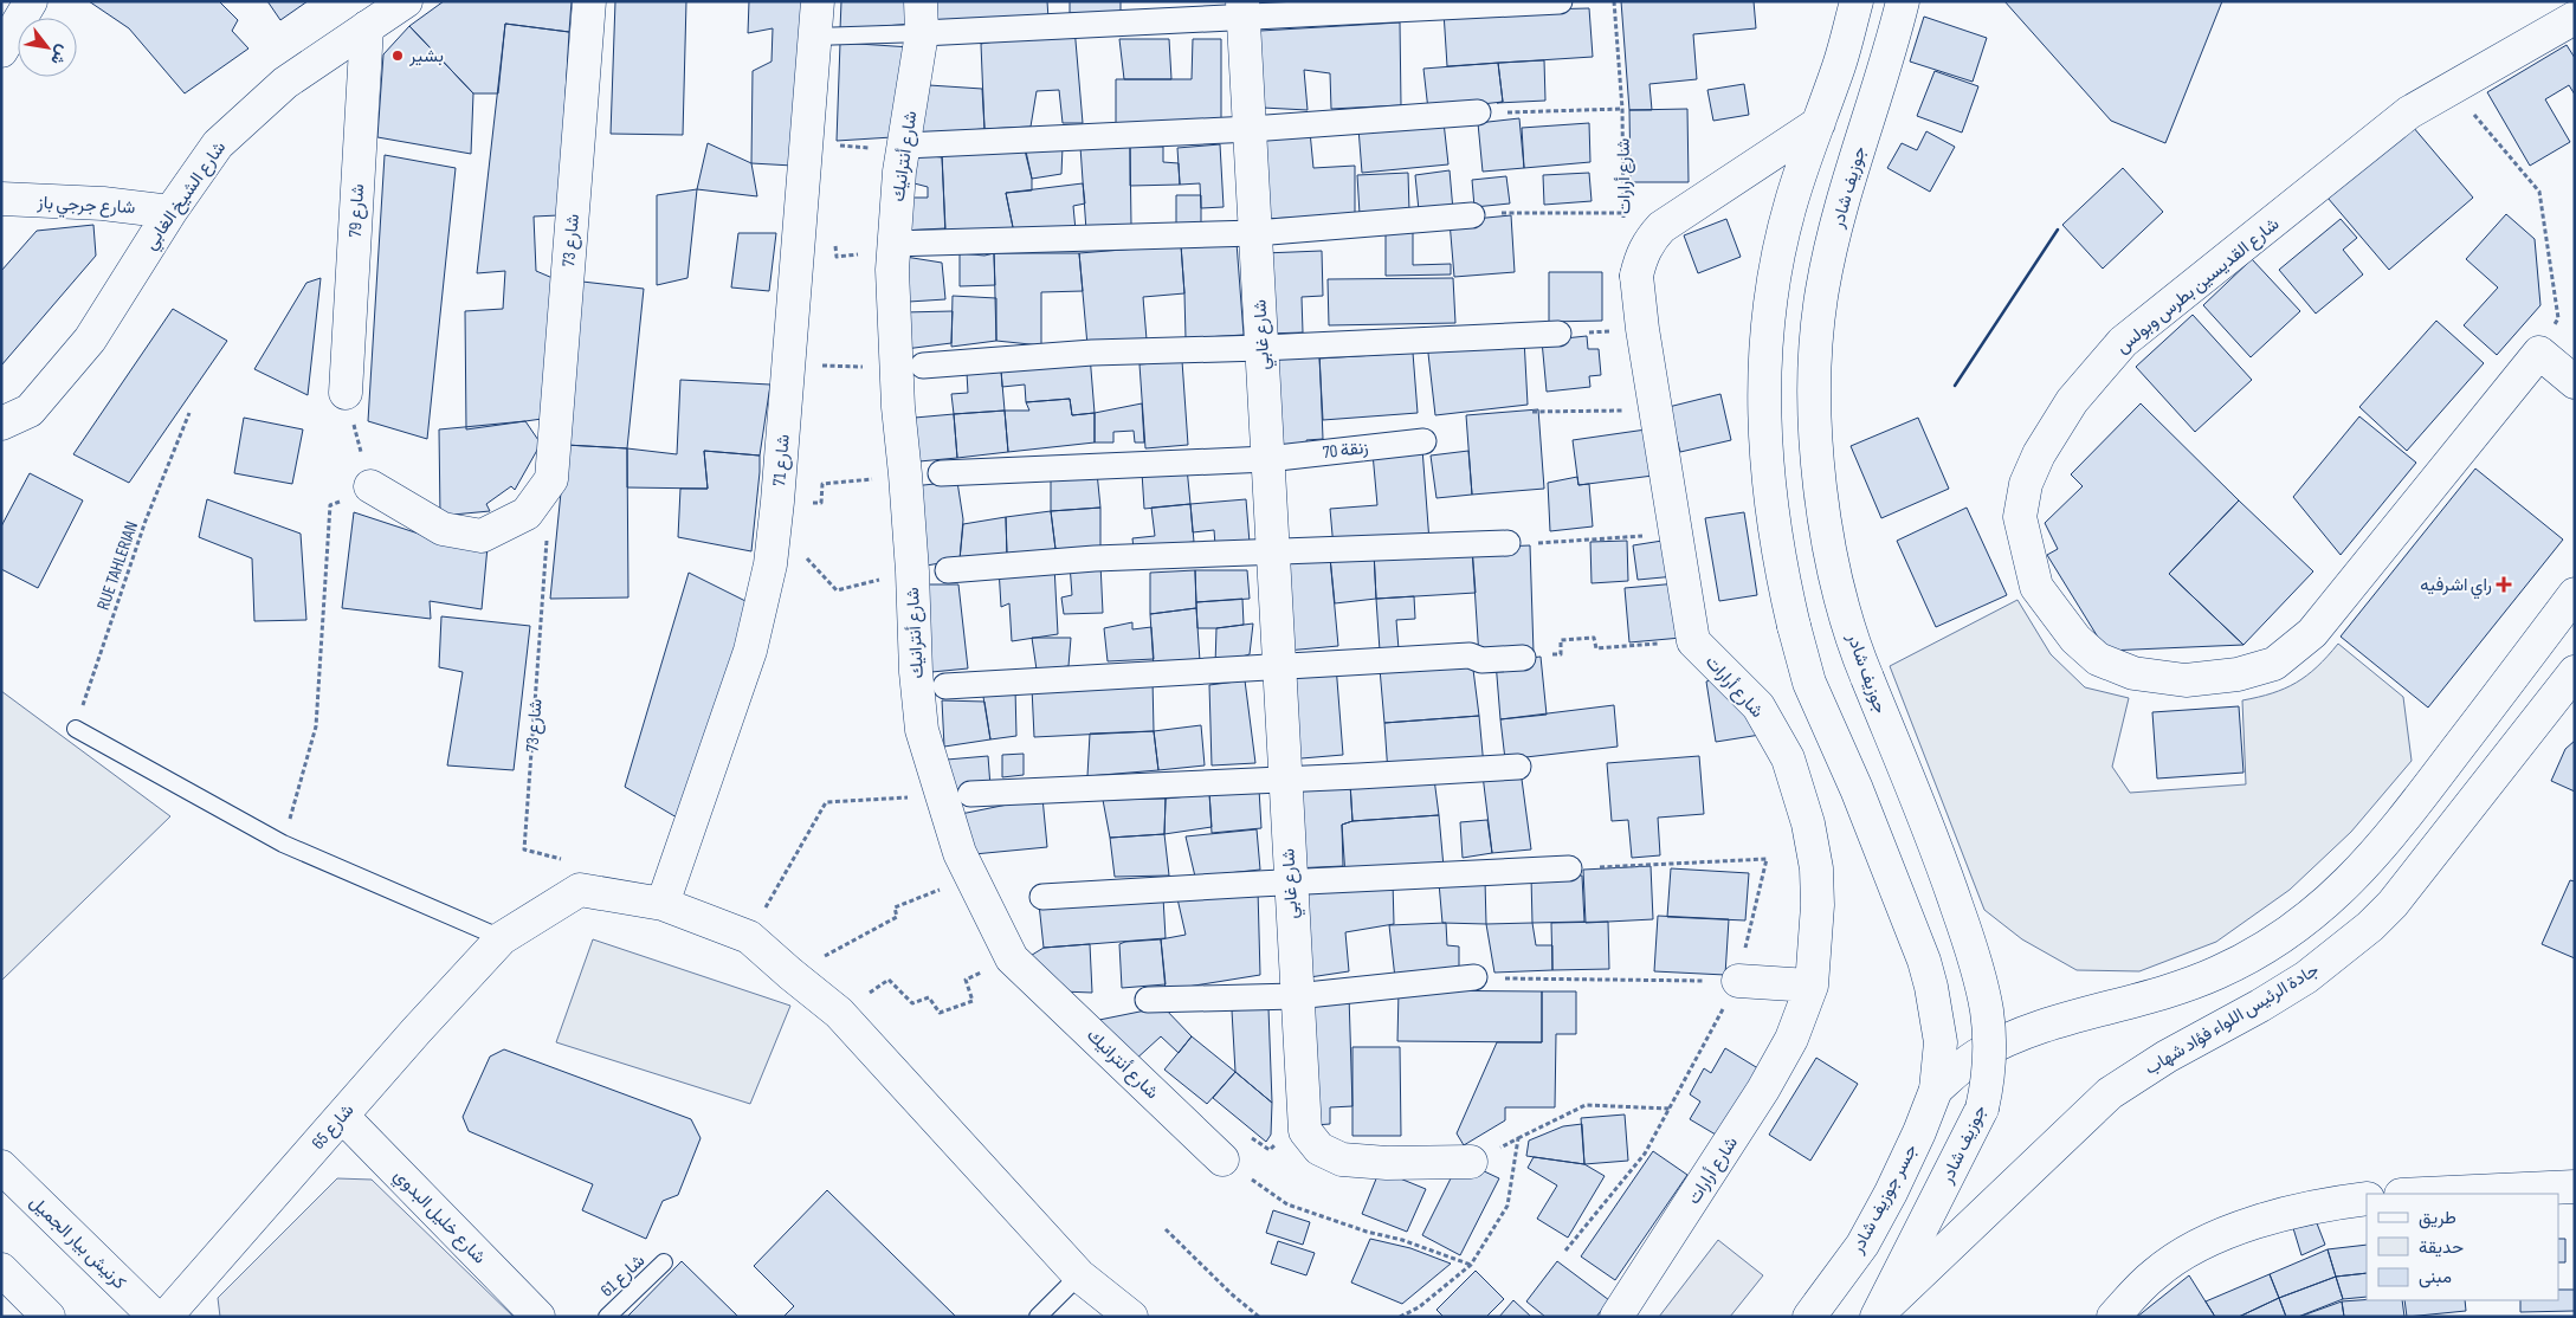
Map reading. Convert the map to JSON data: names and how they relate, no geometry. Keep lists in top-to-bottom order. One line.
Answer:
{"streets":{"main road":["شارع أنترانيك","شارع أرارات","جوزيف شادر","شارع الشيخ الغابي","شارع جرجي باز","شارع 79","شارع 73","شارع القديسين بطرس وبولس","شارع غابي","شارع 71","جادة الرئيس اللواء فؤاد شهاب","شارع 65","جسر جوزيف شادر","شارع خليل البدوي","كرنيش بيار الجميل"],"street":["زنقة 70"],"lane":["شارع 61"],"path":["RUE TAHLERIAN"]},"crossings":[["جوزيف شادر","جادة الرئيس اللواء فؤاد شهاب"],["شارع الشيخ الغابي","شارع جرجي باز"],["شارع الشيخ الغابي","شارع 79"],["شارع 73","شارع 65"],["شارع غابي","زنقة 70"],["شارع 65","شارع خليل البدوي"]],"places":{"other":["بشير"],"health":["راي اشرفيه"]},"legend":["طريق","حديقة","مبنى"],"north":"bottom right"}
